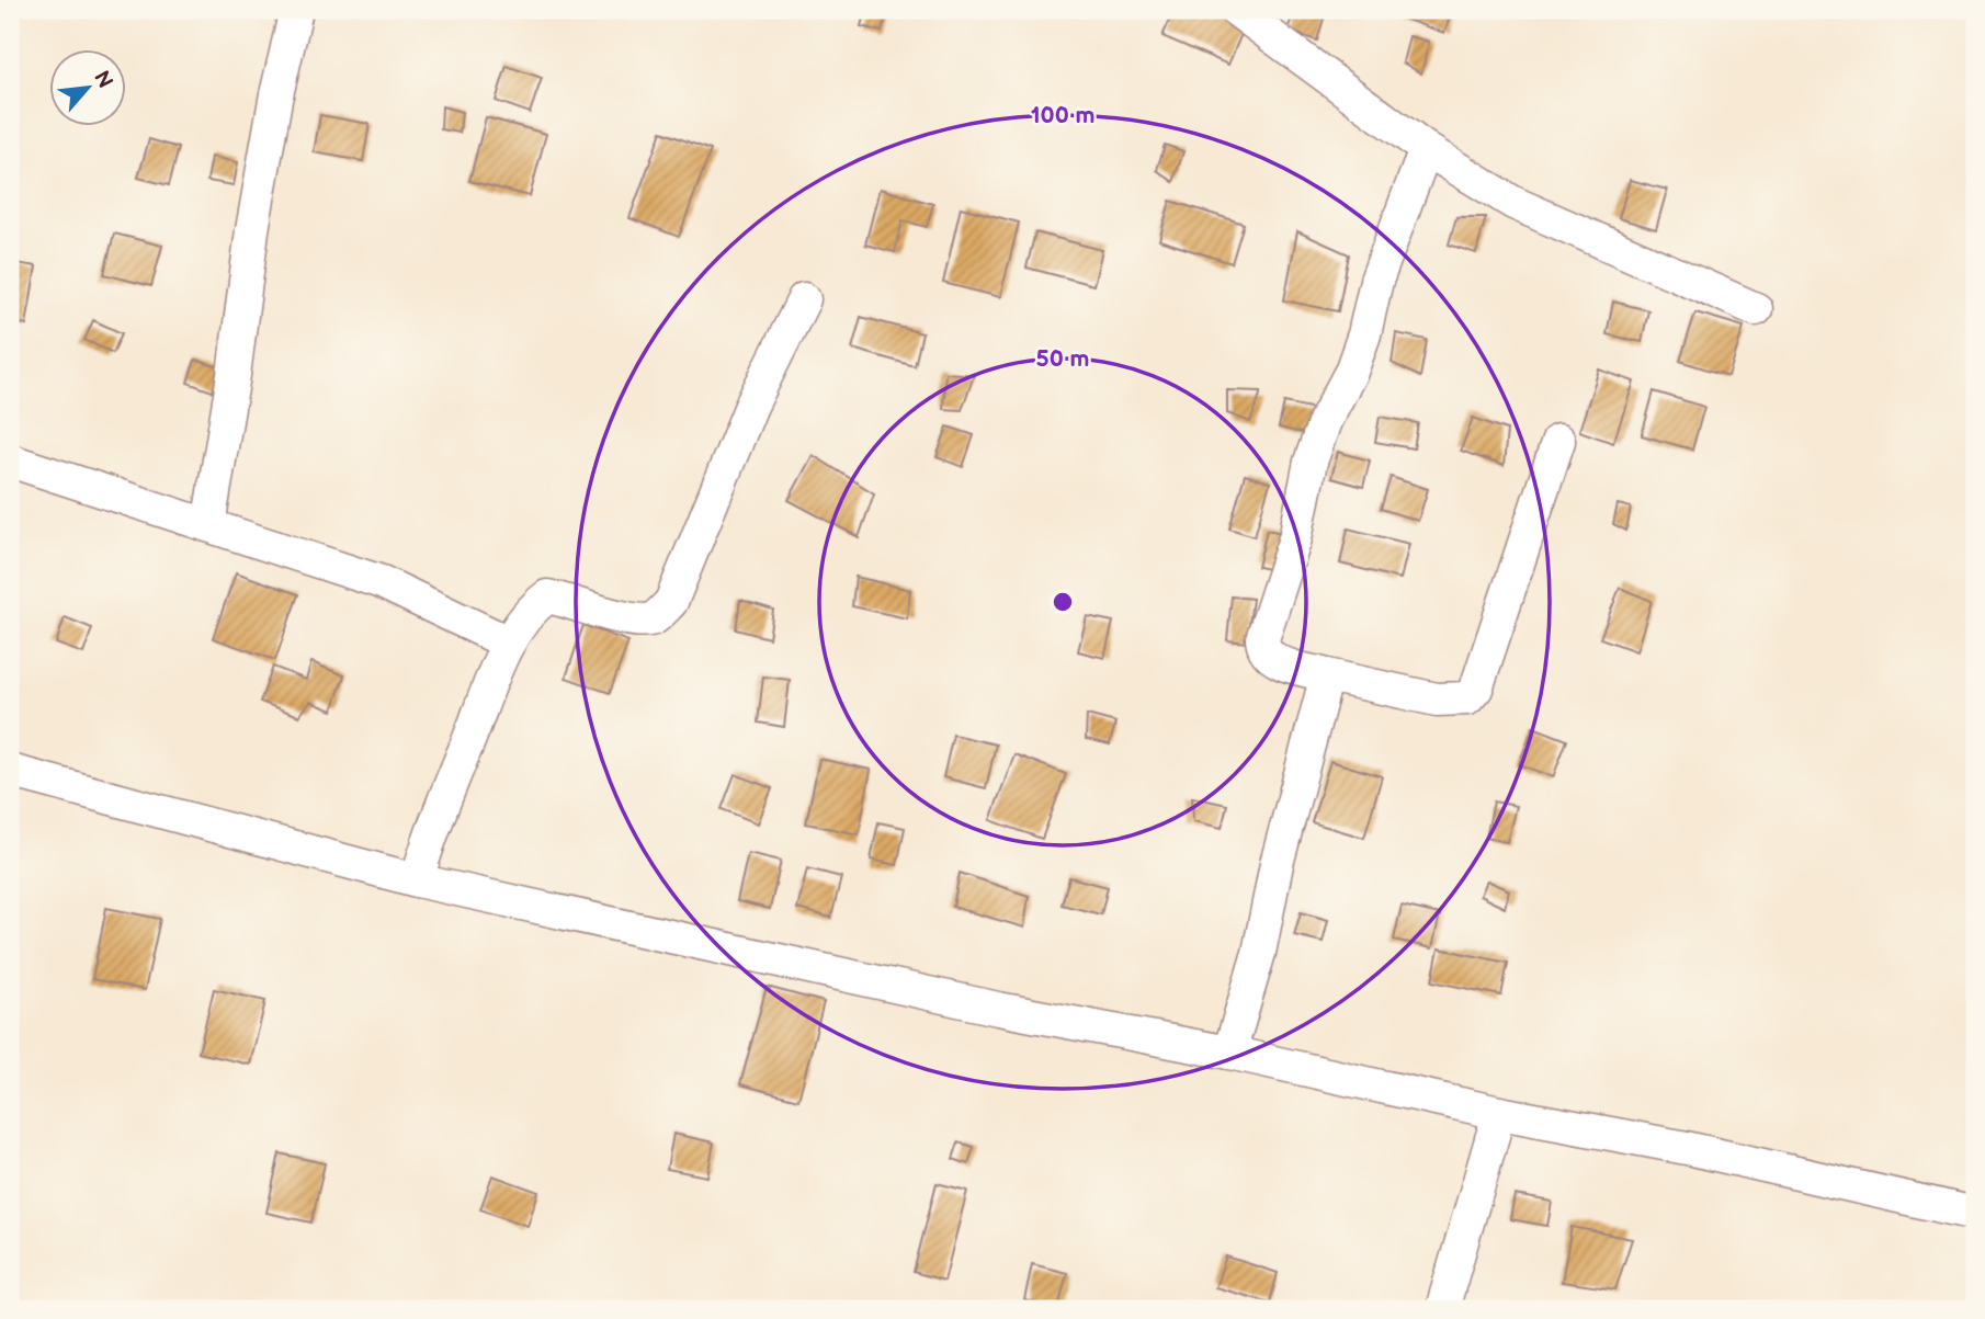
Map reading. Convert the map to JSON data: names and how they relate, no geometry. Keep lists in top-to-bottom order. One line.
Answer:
{"north":"top right","rings":["100 m","50 m"]}
